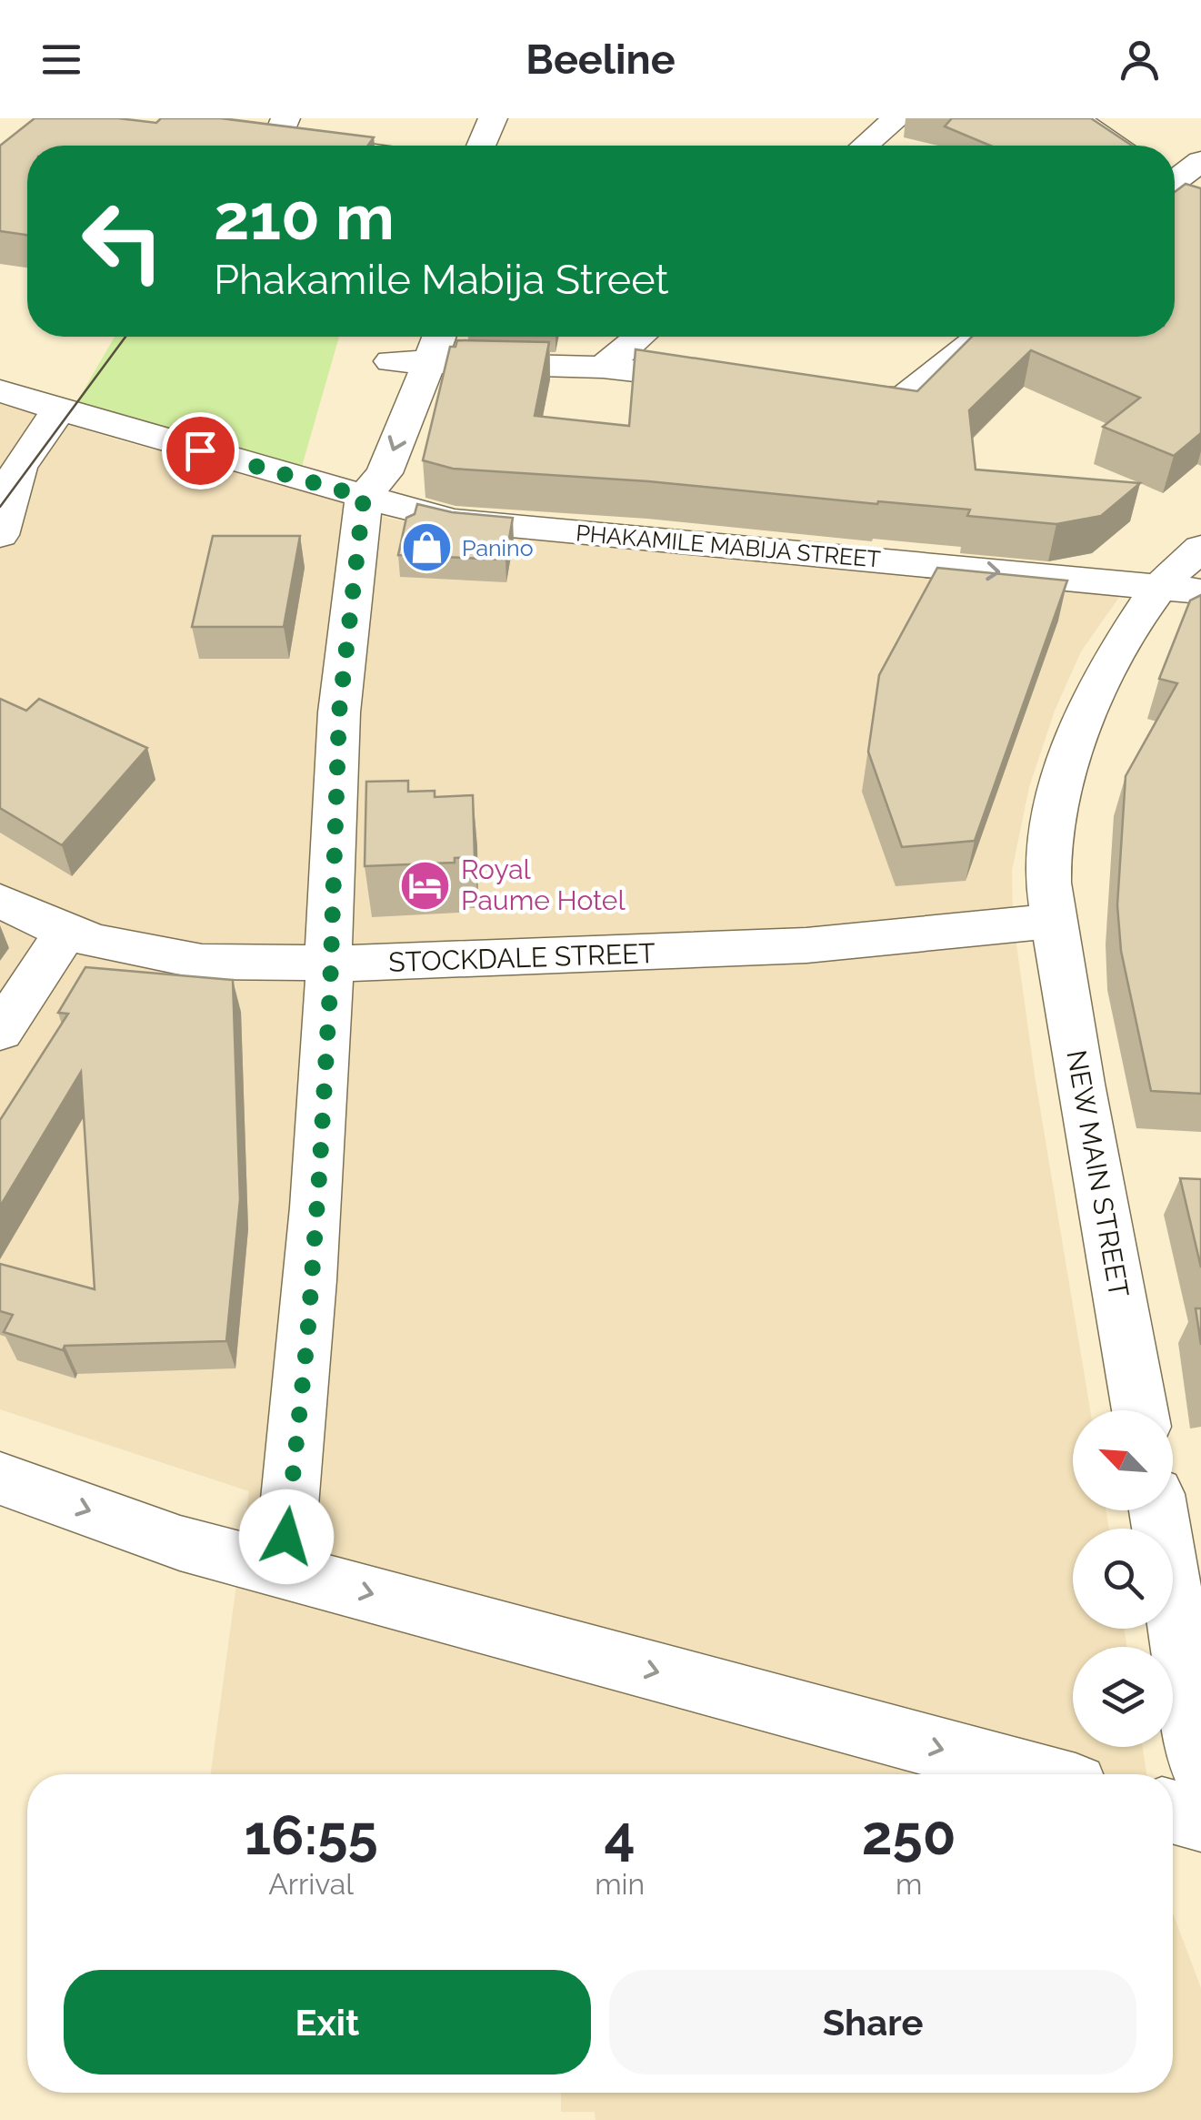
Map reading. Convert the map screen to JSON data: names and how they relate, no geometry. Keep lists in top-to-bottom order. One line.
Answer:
{"streets":{"street":["PHAKAMILE MABIJA STREET","STOCKDALE STREET","NEW MAIN STREET"]},"crossings":[["PHAKAMILE MABIJA STREET","NEW MAIN STREET"],["STOCKDALE STREET","NEW MAIN STREET"]],"places":{"shop":["Panino"],"hotel":["Royal Paume Hotel"]},"north":"top left","page":{"header":"Beeline","turn":["210 m","Phakamile Mabija Street"],"eta":["16:55","Arrival","4","min","250","m"],"buttons":["Exit","Share"]}}
